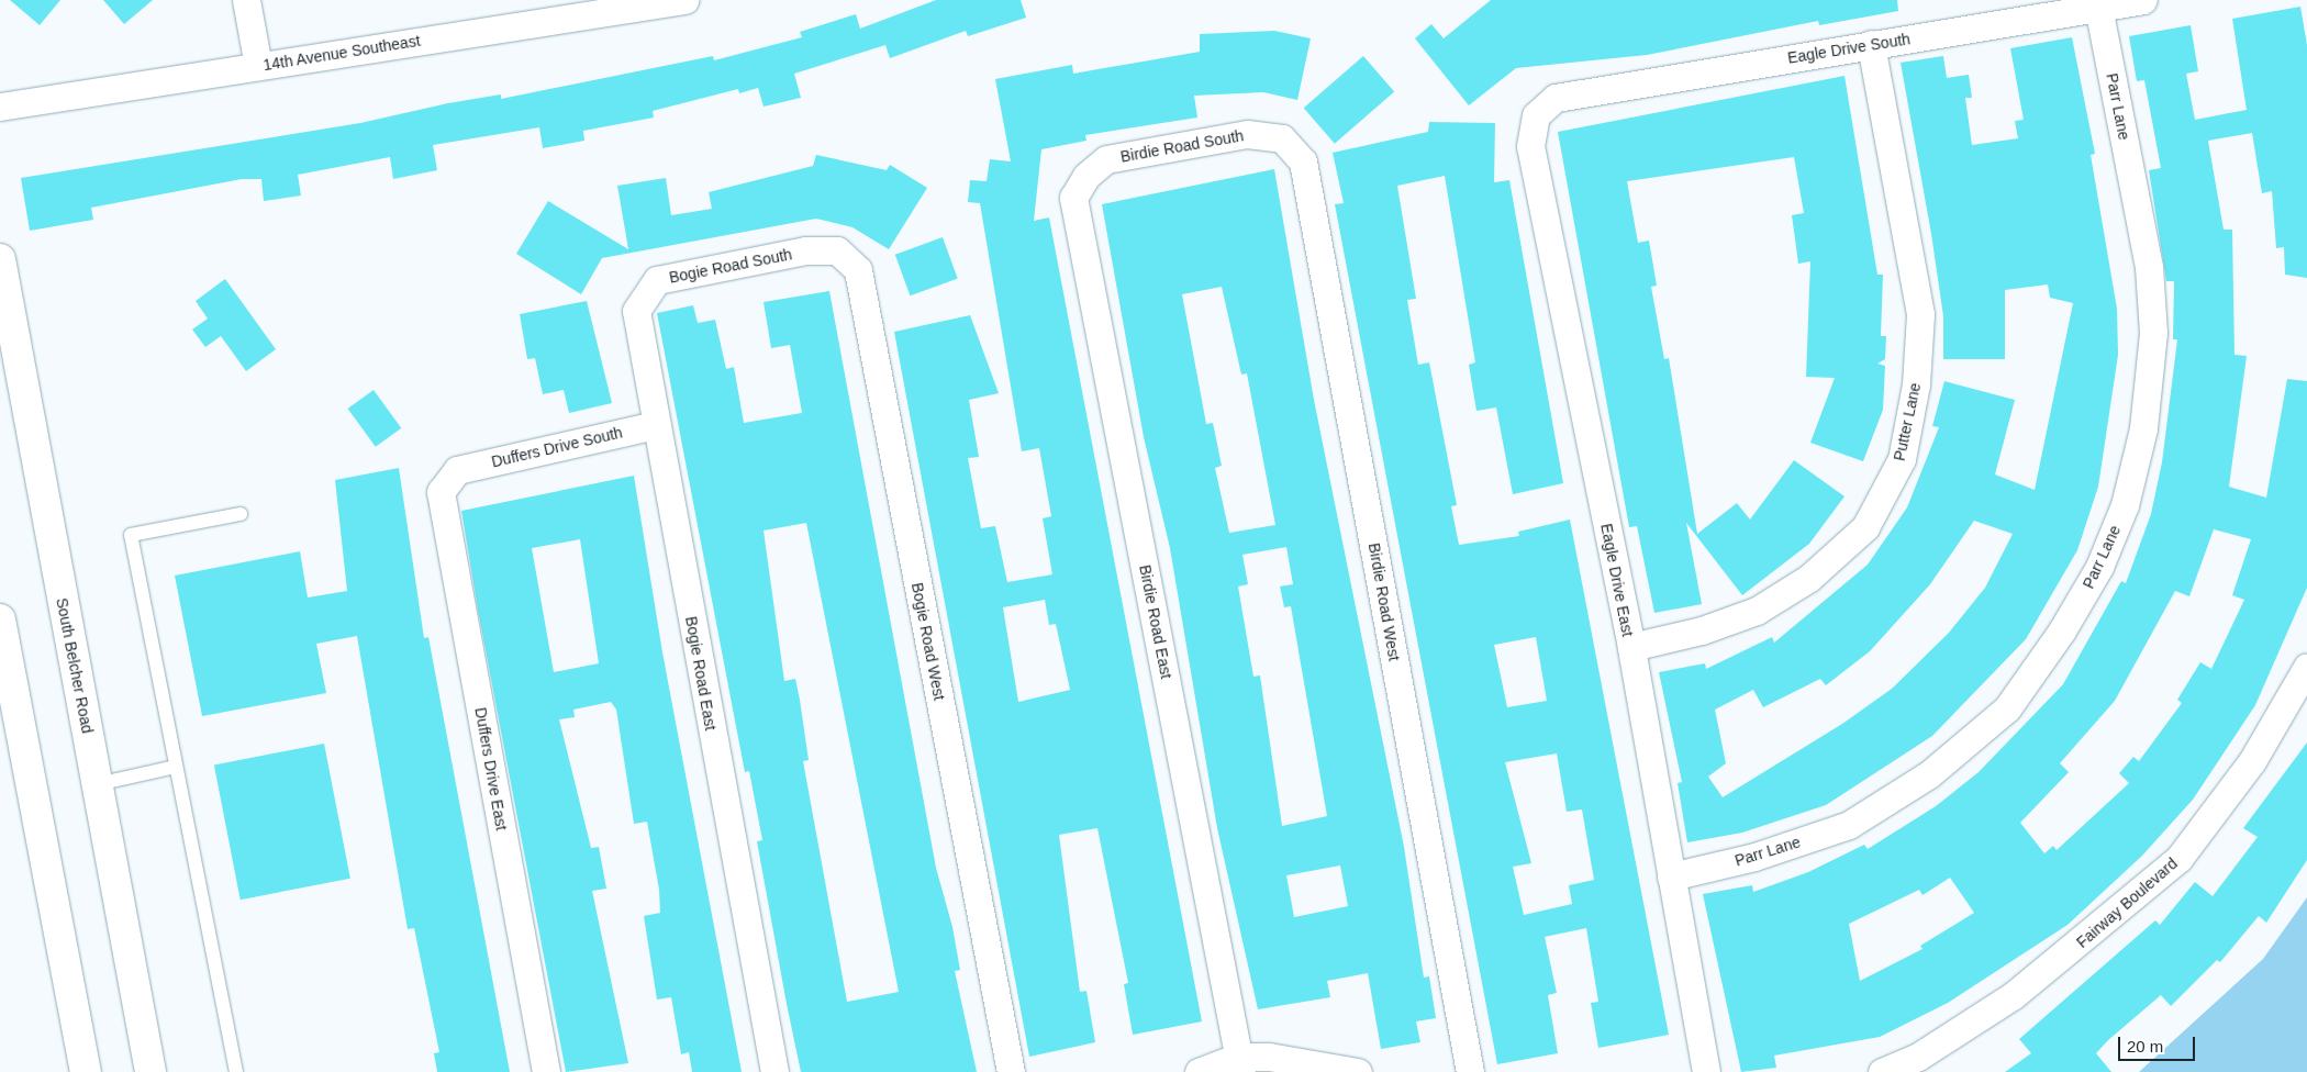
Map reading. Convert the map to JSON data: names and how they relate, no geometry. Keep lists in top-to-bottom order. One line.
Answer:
{"streets":{"main road":["South Belcher Road"],"street":["Eagle Drive South","14th Avenue Southeast","Parr Lane","Birdie Road South","Bogie Road South","Putter Lane","Duffers Drive South","Eagle Drive East","Birdie Road West","Birdie Road East","Bogie Road West","Bogie Road East","Duffers Drive East","Fairway Boulevard"]},"crossings":[["Eagle Drive South","Parr Lane"],["Eagle Drive South","Putter Lane"],["Eagle Drive South","Eagle Drive East"],["Parr Lane","Eagle Drive East"],["Birdie Road South","Birdie Road West"],["Birdie Road South","Birdie Road East"],["Bogie Road South","Bogie Road West"],["Bogie Road South","Bogie Road East"],["Putter Lane","Eagle Drive East"],["Duffers Drive South","Bogie Road East"],["Duffers Drive South","Duffers Drive East"]],"scale_bar":"20 m"}
